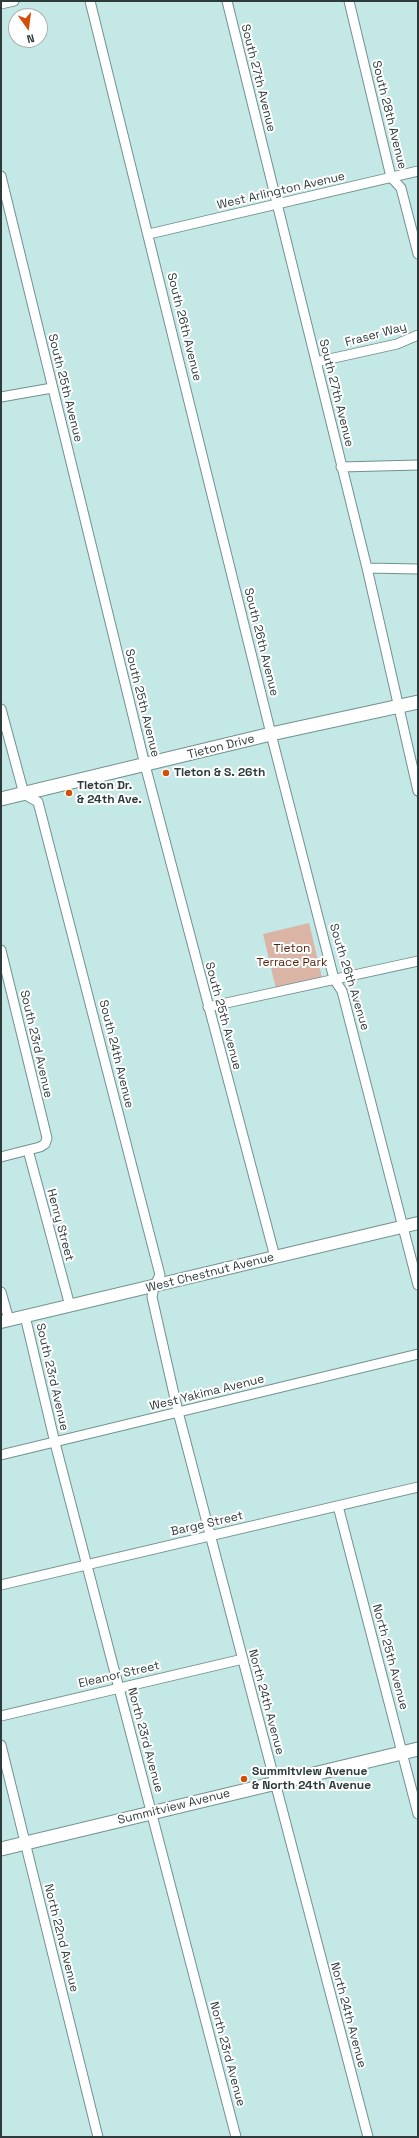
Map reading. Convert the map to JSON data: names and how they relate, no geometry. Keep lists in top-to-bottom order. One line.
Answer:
{"streets":{"main road":["Tieton Drive","Summitview Avenue"],"street":["South 27th Avenue","South 28th Avenue","West Arlington Avenue","South 26th Avenue","Fraser Way","South 25th Avenue","South 23rd Avenue","South 24th Avenue","Henry Street","West Chestnut Avenue","West Yakima Avenue","Barge Street","North 25th Avenue","Eleanor Street","North 24th Avenue","North 23rd Avenue","North 22nd Avenue"]},"crossings":[["South 27th Avenue","West Arlington Avenue"],["South 27th Avenue","Fraser Way"],["South 27th Avenue","Tieton Drive"],["South 28th Avenue","West Arlington Avenue"],["West Arlington Avenue","South 26th Avenue"],["South 26th Avenue","Tieton Drive"],["South 26th Avenue","West Chestnut Avenue"],["South 25th Avenue","Tieton Drive"],["South 25th Avenue","West Chestnut Avenue"],["Tieton Drive","South 24th Avenue"],["South 23rd Avenue","Henry Street"],["South 23rd Avenue","West Chestnut Avenue"],["South 23rd Avenue","West Yakima Avenue"],["South 23rd Avenue","North 23rd Avenue"],["South 24th Avenue","West Chestnut Avenue"],["South 24th Avenue","West Yakima Avenue"],["South 24th Avenue","North 24th Avenue"],["Henry Street","West Chestnut Avenue"],["West Yakima Avenue","North 24th Avenue"],["West Yakima Avenue","North 23rd Avenue"],["Barge Street","North 25th Avenue"],["Barge Street","North 24th Avenue"],["Barge Street","North 23rd Avenue"],["North 25th Avenue","Summitview Avenue"],["Eleanor Street","North 24th Avenue"],["Eleanor Street","North 23rd Avenue"],["North 24th Avenue","Summitview Avenue"],["North 23rd Avenue","Summitview Avenue"],["Summitview Avenue","North 22nd Avenue"]],"parks":["Tieton Terrace Park"],"places":["Tieton & S. 26th","Tieton Dr. & 24th Ave.","Summitview Avenue & North 24th Avenue"],"north":"bottom"}
